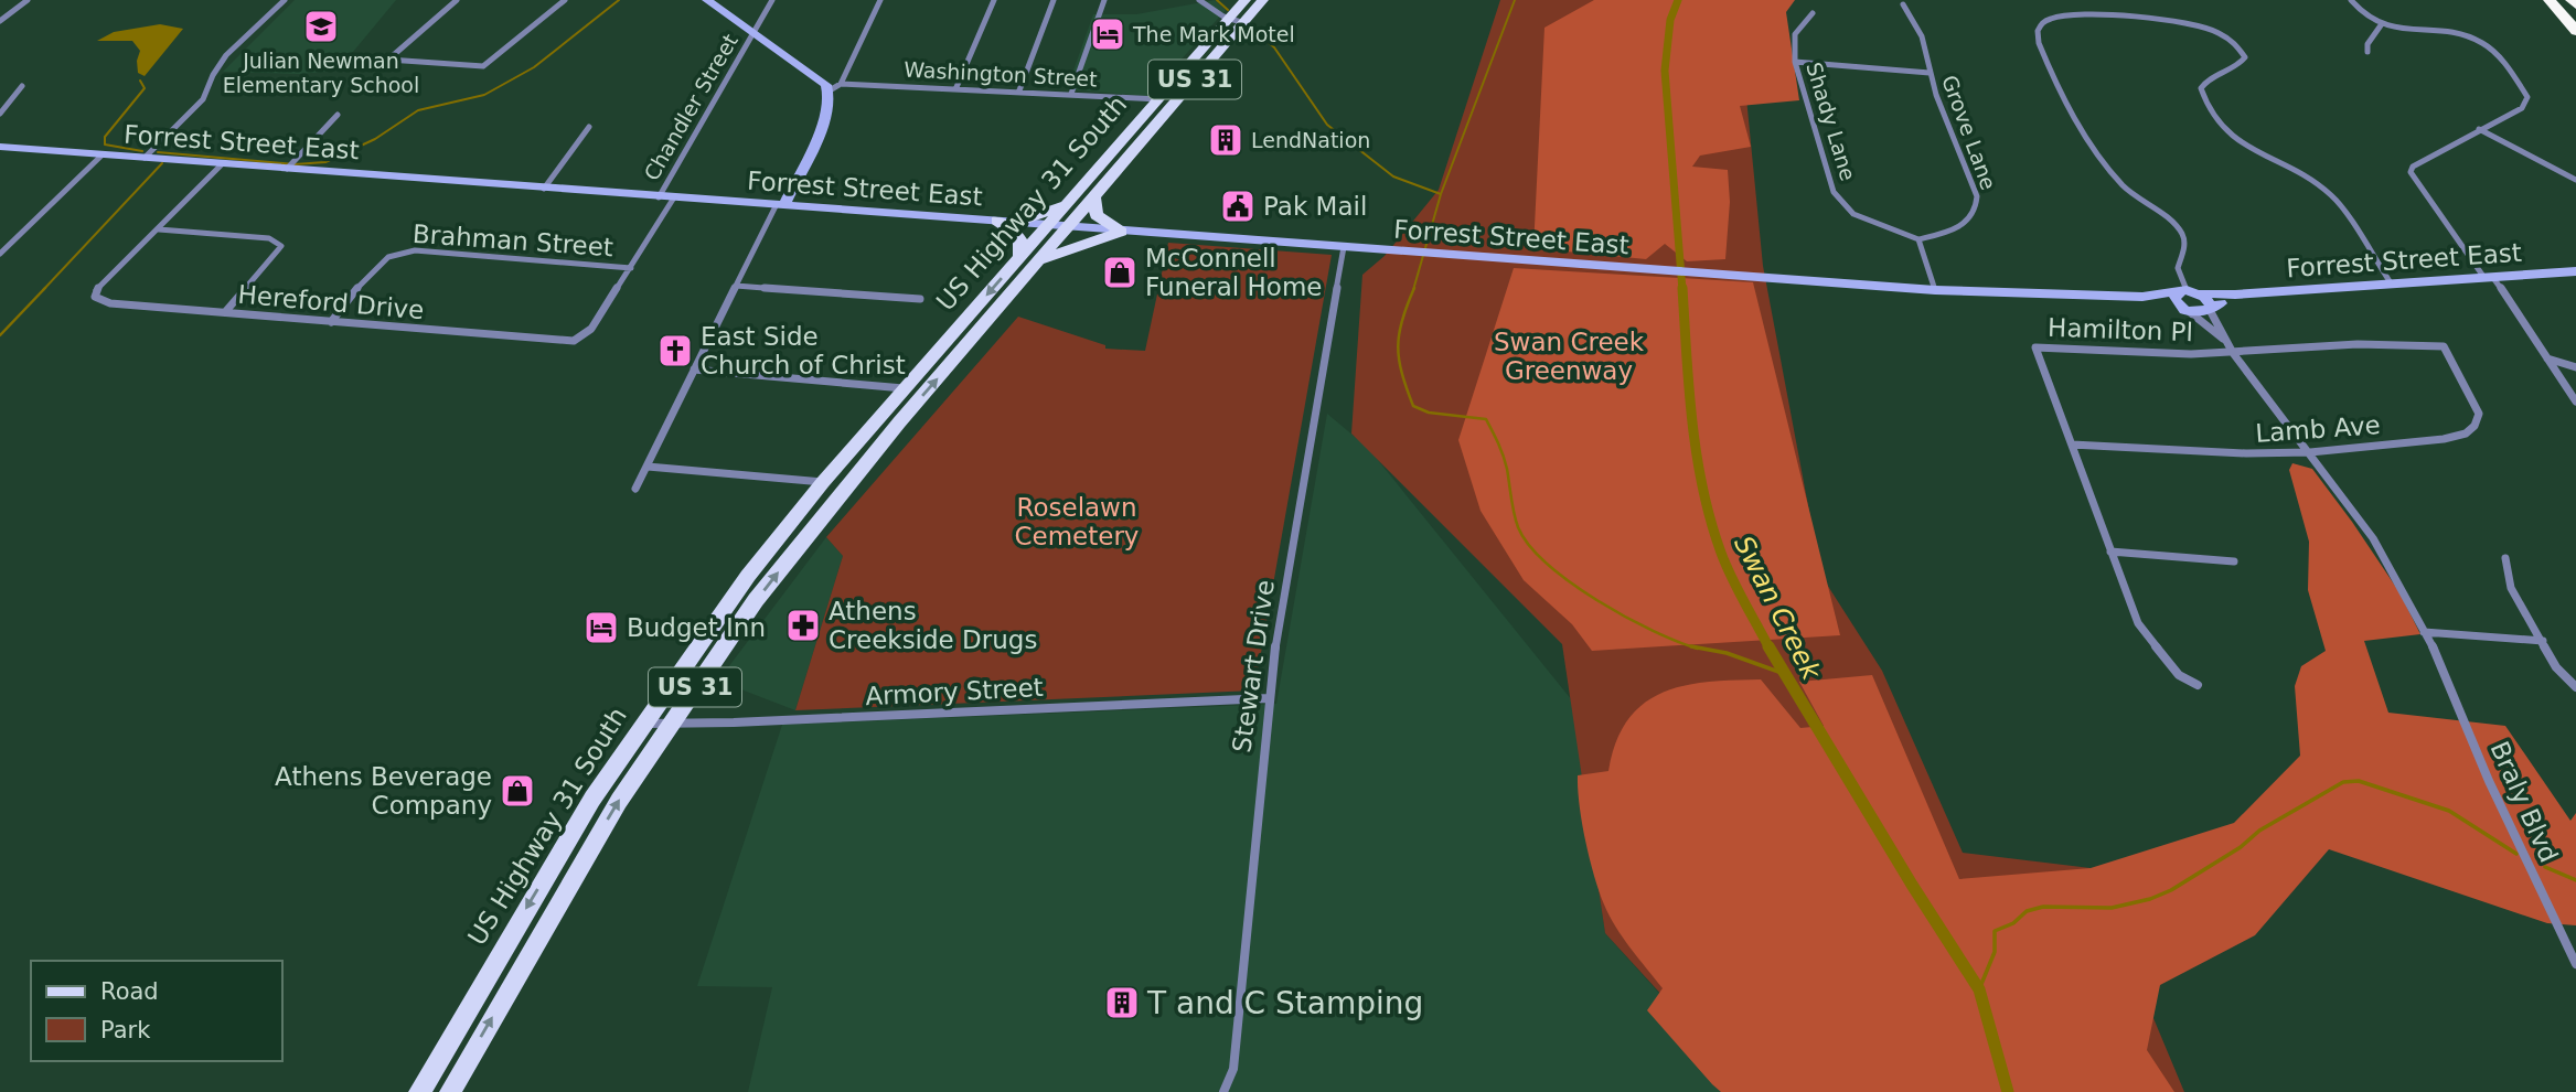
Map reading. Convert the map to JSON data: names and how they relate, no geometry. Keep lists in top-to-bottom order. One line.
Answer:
{"streets":{"main road":["US 31","US Highway 31 South"],"street":["Washington Street","Chandler Street","Shady Lane","Grove Lane","Forrest Street East","Brahman Street","Hereford Drive","Hamilton Pl","Lamb Ave","Stewart Drive","Armory Street","Braly Blvd"]},"crossings":[["Washington Street","US Highway 31 South"],["Chandler Street","Forrest Street East"],["Shady Lane","Grove Lane"],["Forrest Street East","US Highway 31 South"],["Forrest Street East","Hereford Drive"],["Forrest Street East","Stewart Drive"],["US Highway 31 South","Armory Street"],["Brahman Street","Hereford Drive"],["Hamilton Pl","Lamb Ave"],["Lamb Ave","Braly Blvd"],["Stewart Drive","Armory Street"]],"water":["Swan Creek"],"parks":["Swan Creek Greenway","Roselawn Cemetery"],"places":{"school or university":["Julian Newman Elementary School"],"hotel":["The Mark Motel","Budget Inn"],"building":["LendNation","T and C Stamping"],"public building":["Pak Mail"],"shop":["McConnell Funeral Home","Athens Beverage Company"],"church":["East Side Church of Christ"],"pharmacy":["Athens Creekside Drugs"]},"legend":["Road","Park"]}
